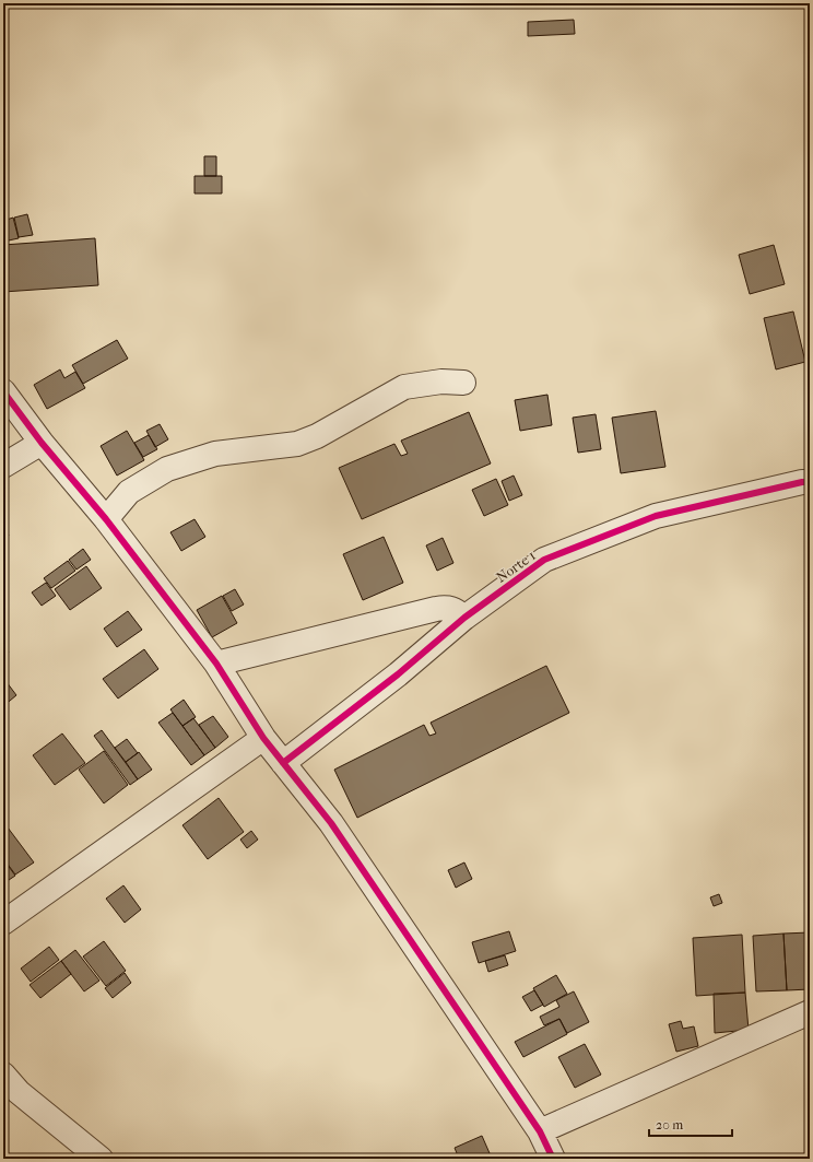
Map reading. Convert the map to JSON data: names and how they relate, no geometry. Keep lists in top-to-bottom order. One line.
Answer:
{"streets":{"street":["Norte 1"]},"scale_bar":"20 m"}
